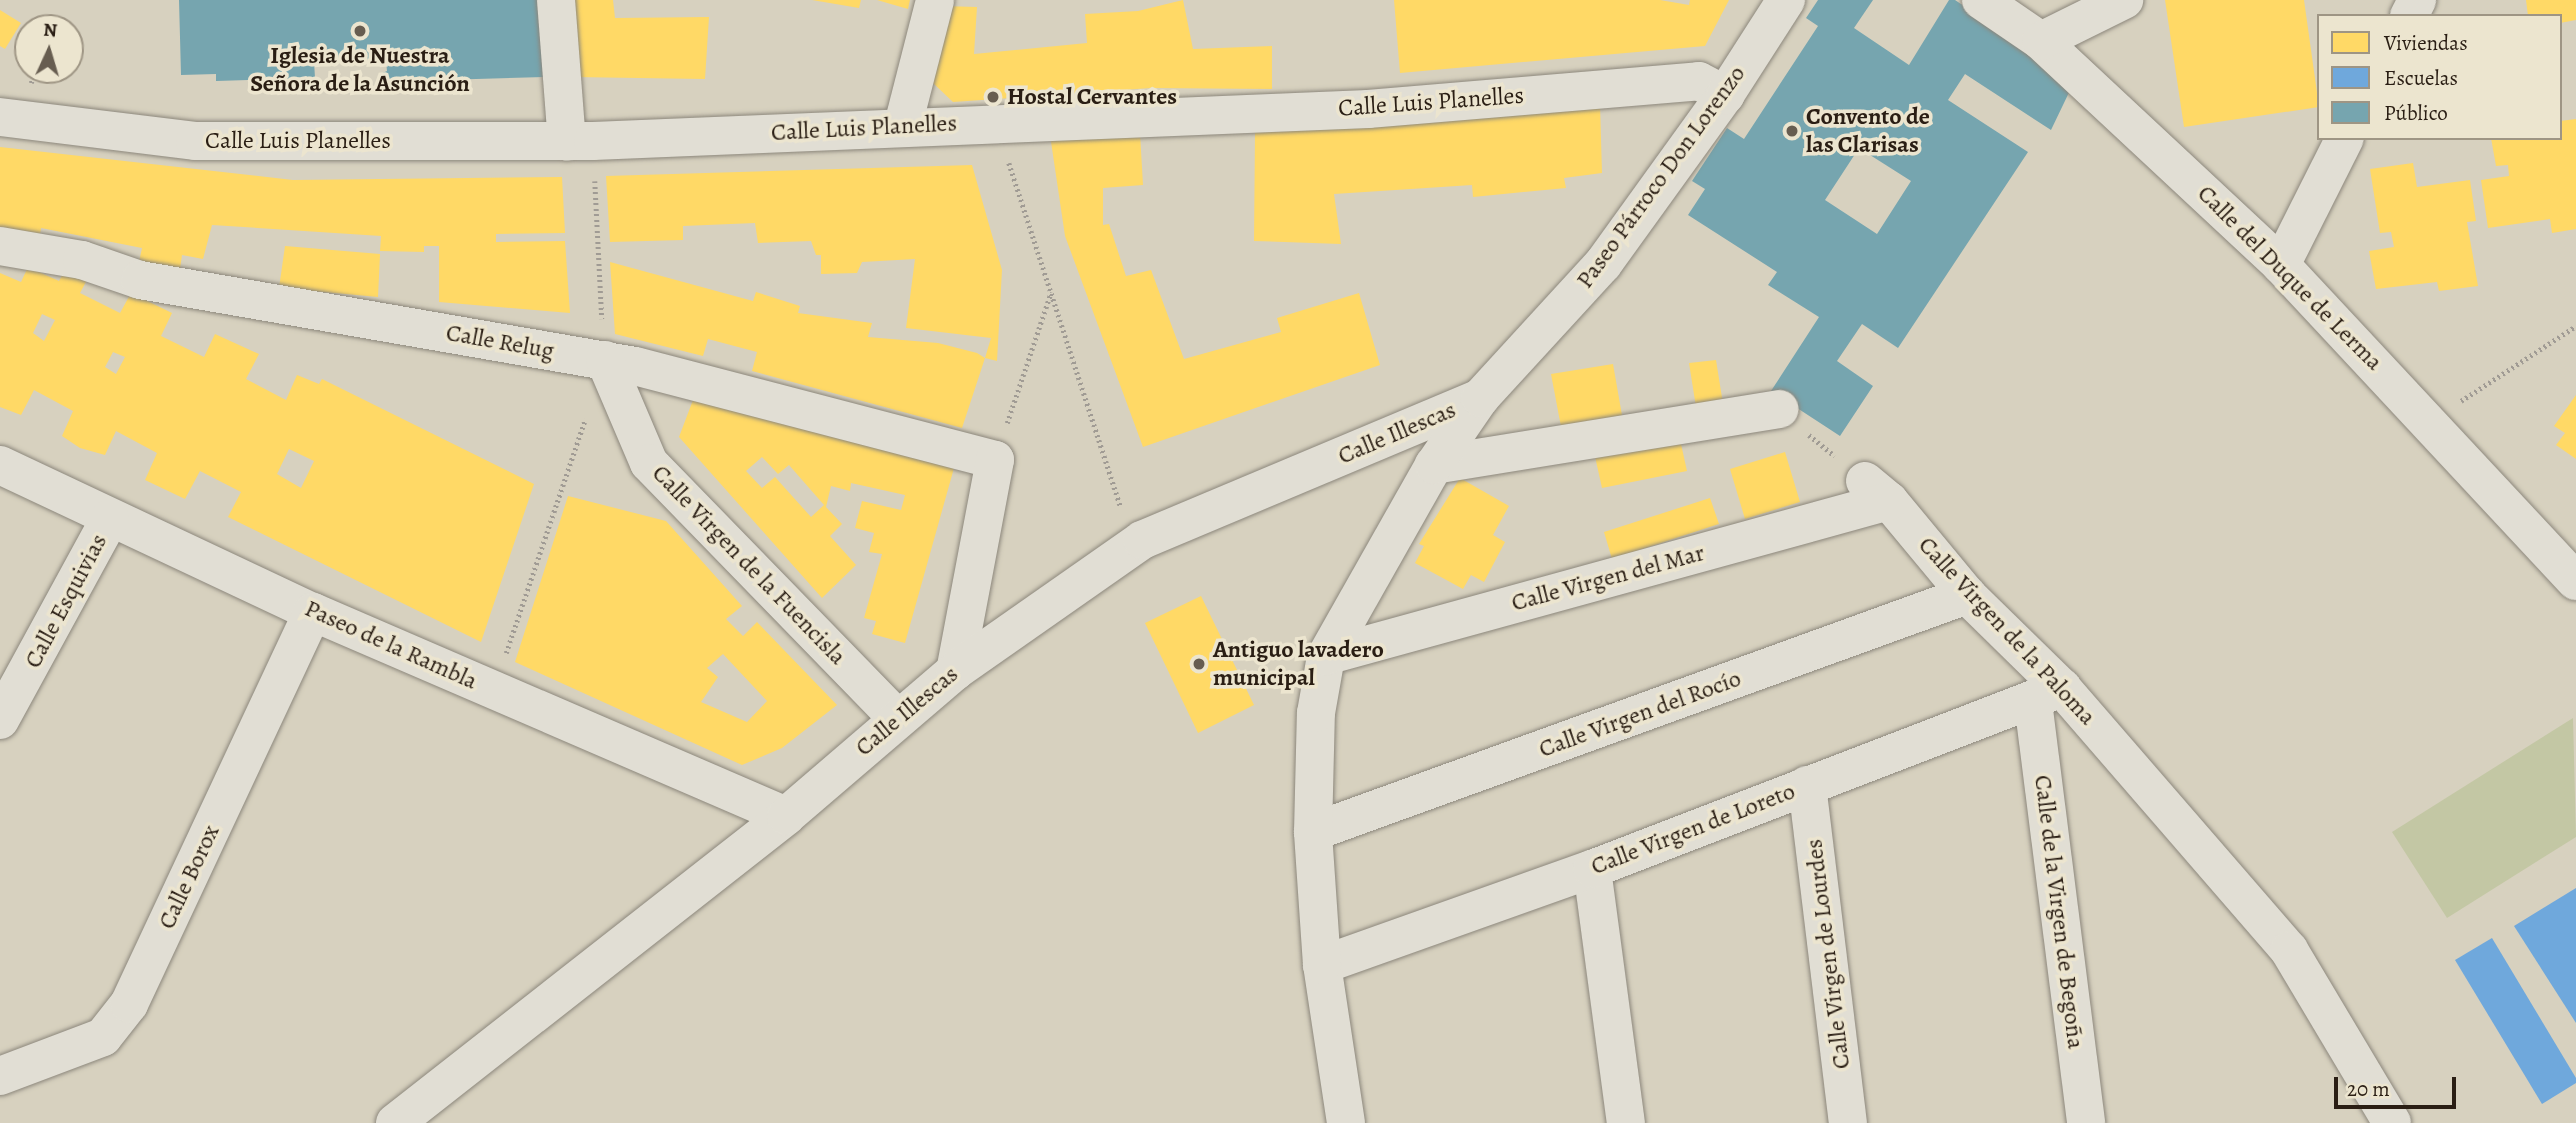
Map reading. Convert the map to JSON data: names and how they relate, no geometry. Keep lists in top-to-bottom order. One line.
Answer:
{"streets":{"street":["Calle Luis Planelles","Paseo Párroco Don Lorenzo","Calle del Duque de Lerma","Calle Relug","Calle Illescas","Calle Virgen de la Fuencisla","Calle Virgen del Mar","Calle Esquivias","Calle Virgen de la Paloma","Paseo de la Rambla","Calle Virgen del Rocío","Calle Virgen de Loreto","Calle Borox","Calle de la Virgen de Begoña","Calle Virgen de Lourdes"]},"crossings":[["Calle Luis Planelles","Paseo Párroco Don Lorenzo"],["Paseo Párroco Don Lorenzo","Calle Illescas"],["Paseo Párroco Don Lorenzo","Calle Virgen del Mar"],["Paseo Párroco Don Lorenzo","Calle Virgen del Rocío"],["Paseo Párroco Don Lorenzo","Calle Virgen de Loreto"],["Calle Relug","Calle Virgen de la Fuencisla"],["Calle Illescas","Calle Virgen de la Fuencisla"],["Calle Illescas","Paseo de la Rambla"],["Calle Virgen del Mar","Calle Virgen de la Paloma"],["Calle Esquivias","Paseo de la Rambla"],["Calle Virgen de la Paloma","Calle Virgen del Rocío"],["Calle Virgen de la Paloma","Calle Virgen de Loreto"],["Calle Virgen de la Paloma","Calle de la Virgen de Begoña"],["Paseo de la Rambla","Calle Borox"],["Calle Virgen de Loreto","Calle de la Virgen de Begoña"],["Calle Virgen de Loreto","Calle Virgen de Lourdes"]],"places":["Iglesia de Nuestra Señora de la Asunción","Hostal Cervantes","Convento de las Clarisas","Antiguo lavadero municipal"],"legend":["Viviendas","Escuelas","Público"],"scale_bar":"20 m","north":"top"}
